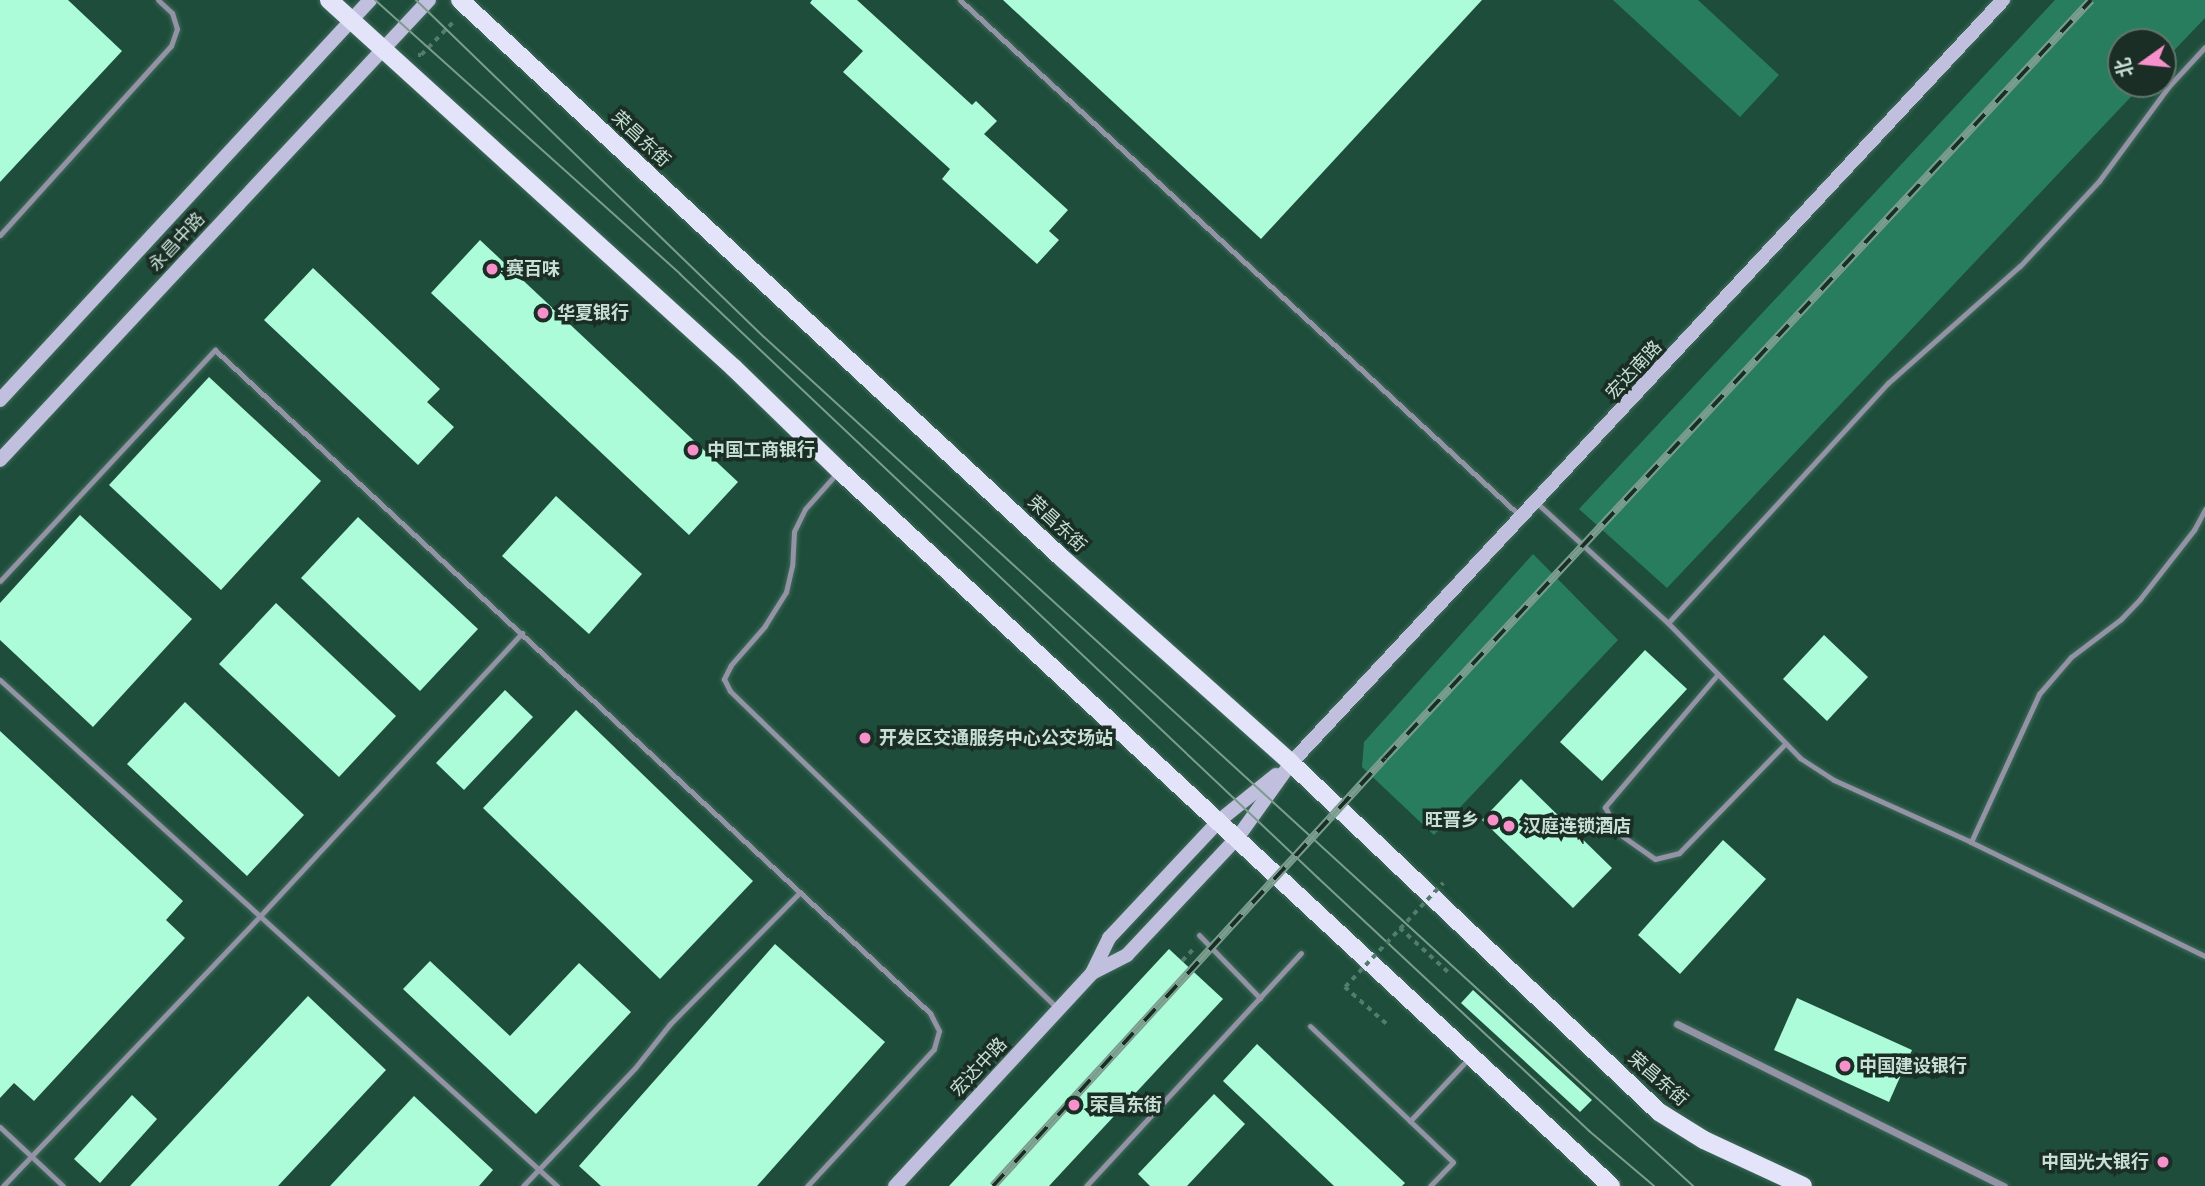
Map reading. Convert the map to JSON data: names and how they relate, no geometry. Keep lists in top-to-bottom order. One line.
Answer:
{"streets":{"main road":["荣昌东街"],"street":["永昌中路","宏达南路","宏达中路"]},"crossings":[["荣昌东街","宏达南路"],["荣昌东街","宏达中路"],["宏达南路","宏达中路"]],"places":["赛百味","华夏银行","中国工商银行","开发区交通服务中心公交场站","旺晋乡","汉庭连锁酒店","中国建设银行","荣昌东街","中国光大银行"],"north":"left"}
